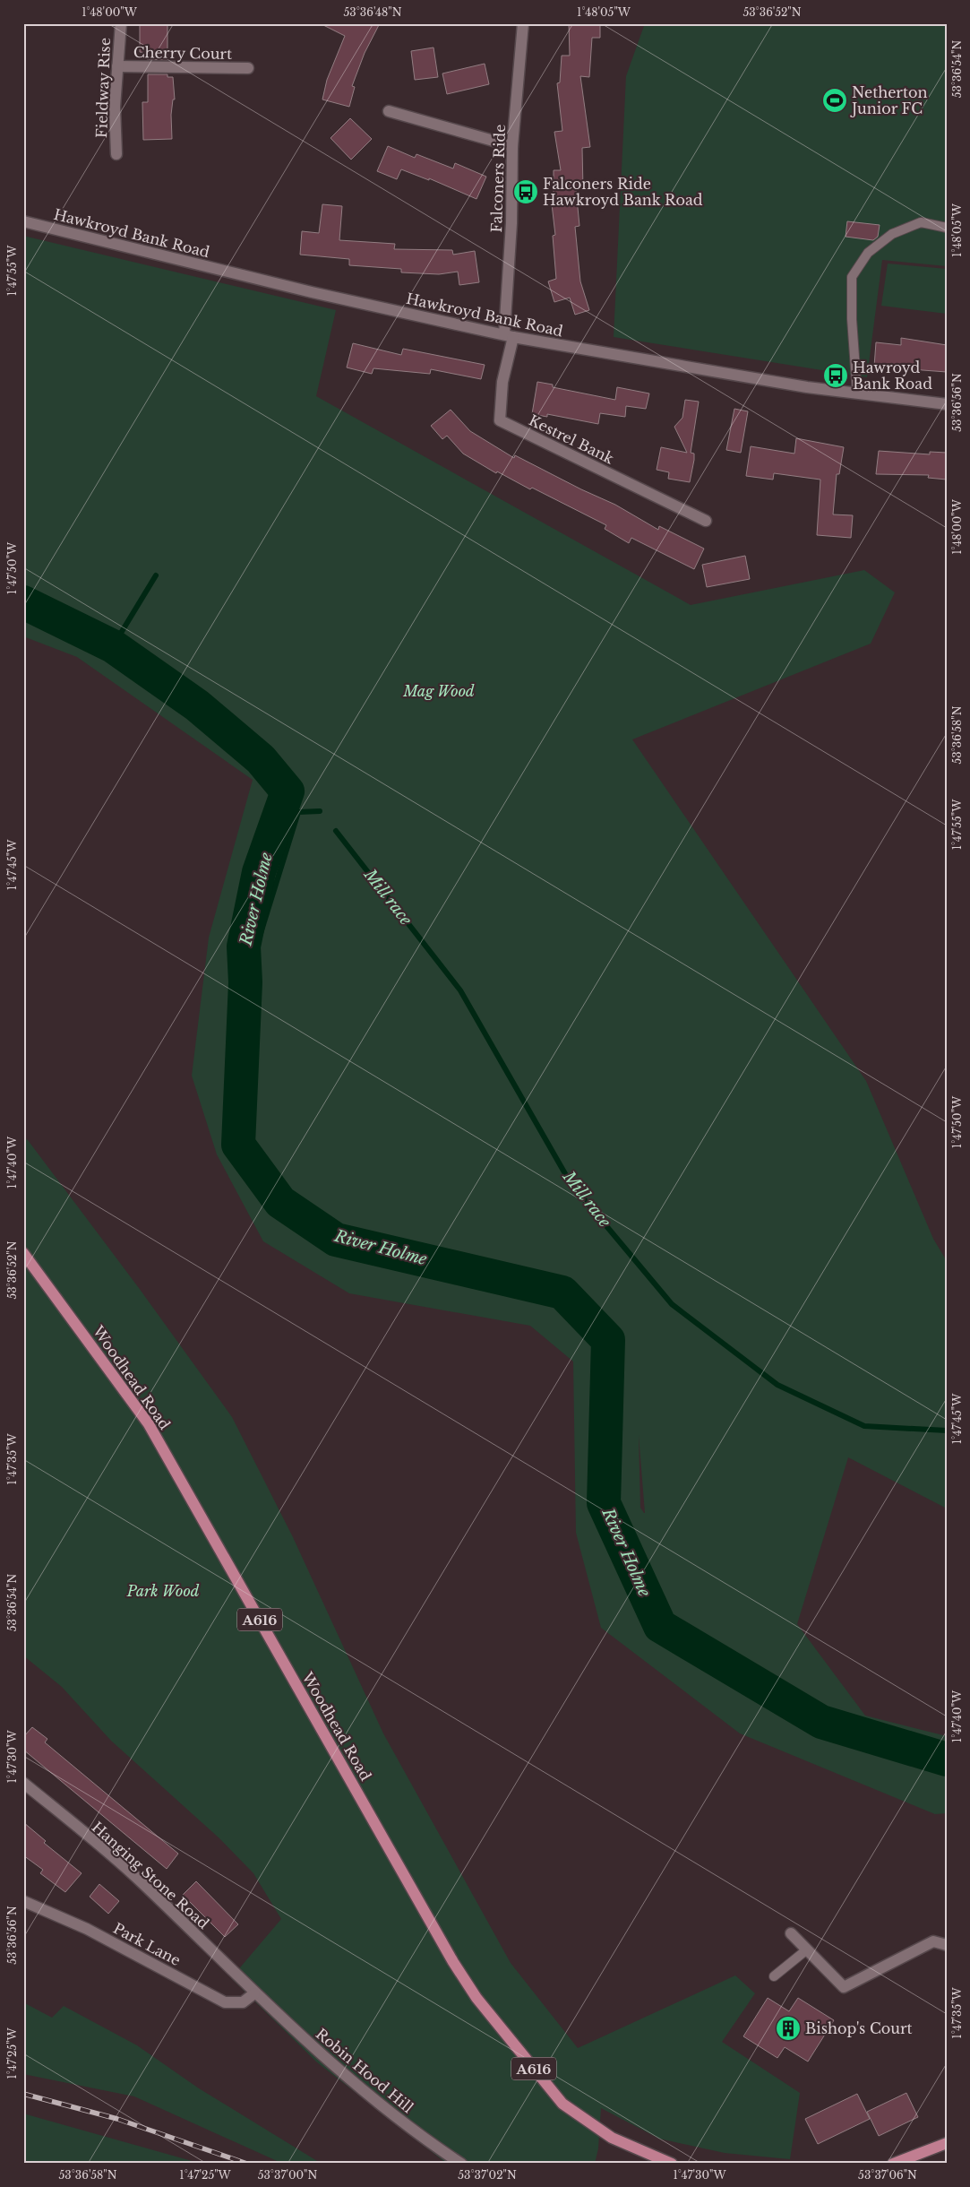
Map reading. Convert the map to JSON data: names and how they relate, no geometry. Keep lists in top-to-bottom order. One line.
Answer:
{"streets":{"main road":["Woodhead Road","A616"],"street":["Cherry Court","Fieldway Rise","Falconers Ride","Hawkroyd Bank Road","Kestrel Bank","Hanging Stone Road","Park Lane","Robin Hood Hill"]},"crossings":[["Cherry Court","Fieldway Rise"],["Falconers Ride","Hawkroyd Bank Road"],["Falconers Ride","Kestrel Bank"],["Hawkroyd Bank Road","Kestrel Bank"],["Hanging Stone Road","Park Lane"],["Hanging Stone Road","Robin Hood Hill"],["Park Lane","Robin Hood Hill"]],"water":["Mill race","River Holme"],"parks":["Mag Wood","Park Wood"],"places":{"sports":["Netherton Junior FC"],"bus stop":["Falconers Ride Hawkroyd Bank Road","Hawroyd Bank Road"],"building":["Bishop's Court"]},"coordinates":["1°48'00\"W","53°36'48\"N","1°48'05\"W","53°36'52\"N","53°36'54\"N","1°47'55\"W","53°36'56\"N","1°47'50\"W","53°36'58\"N","1°47'45\"W","1°47'40\"W","1°47'35\"W","1°47'30\"W","1°47'25\"W","53°37'00\"N","53°37'02\"N","53°37'06\"N"]}
